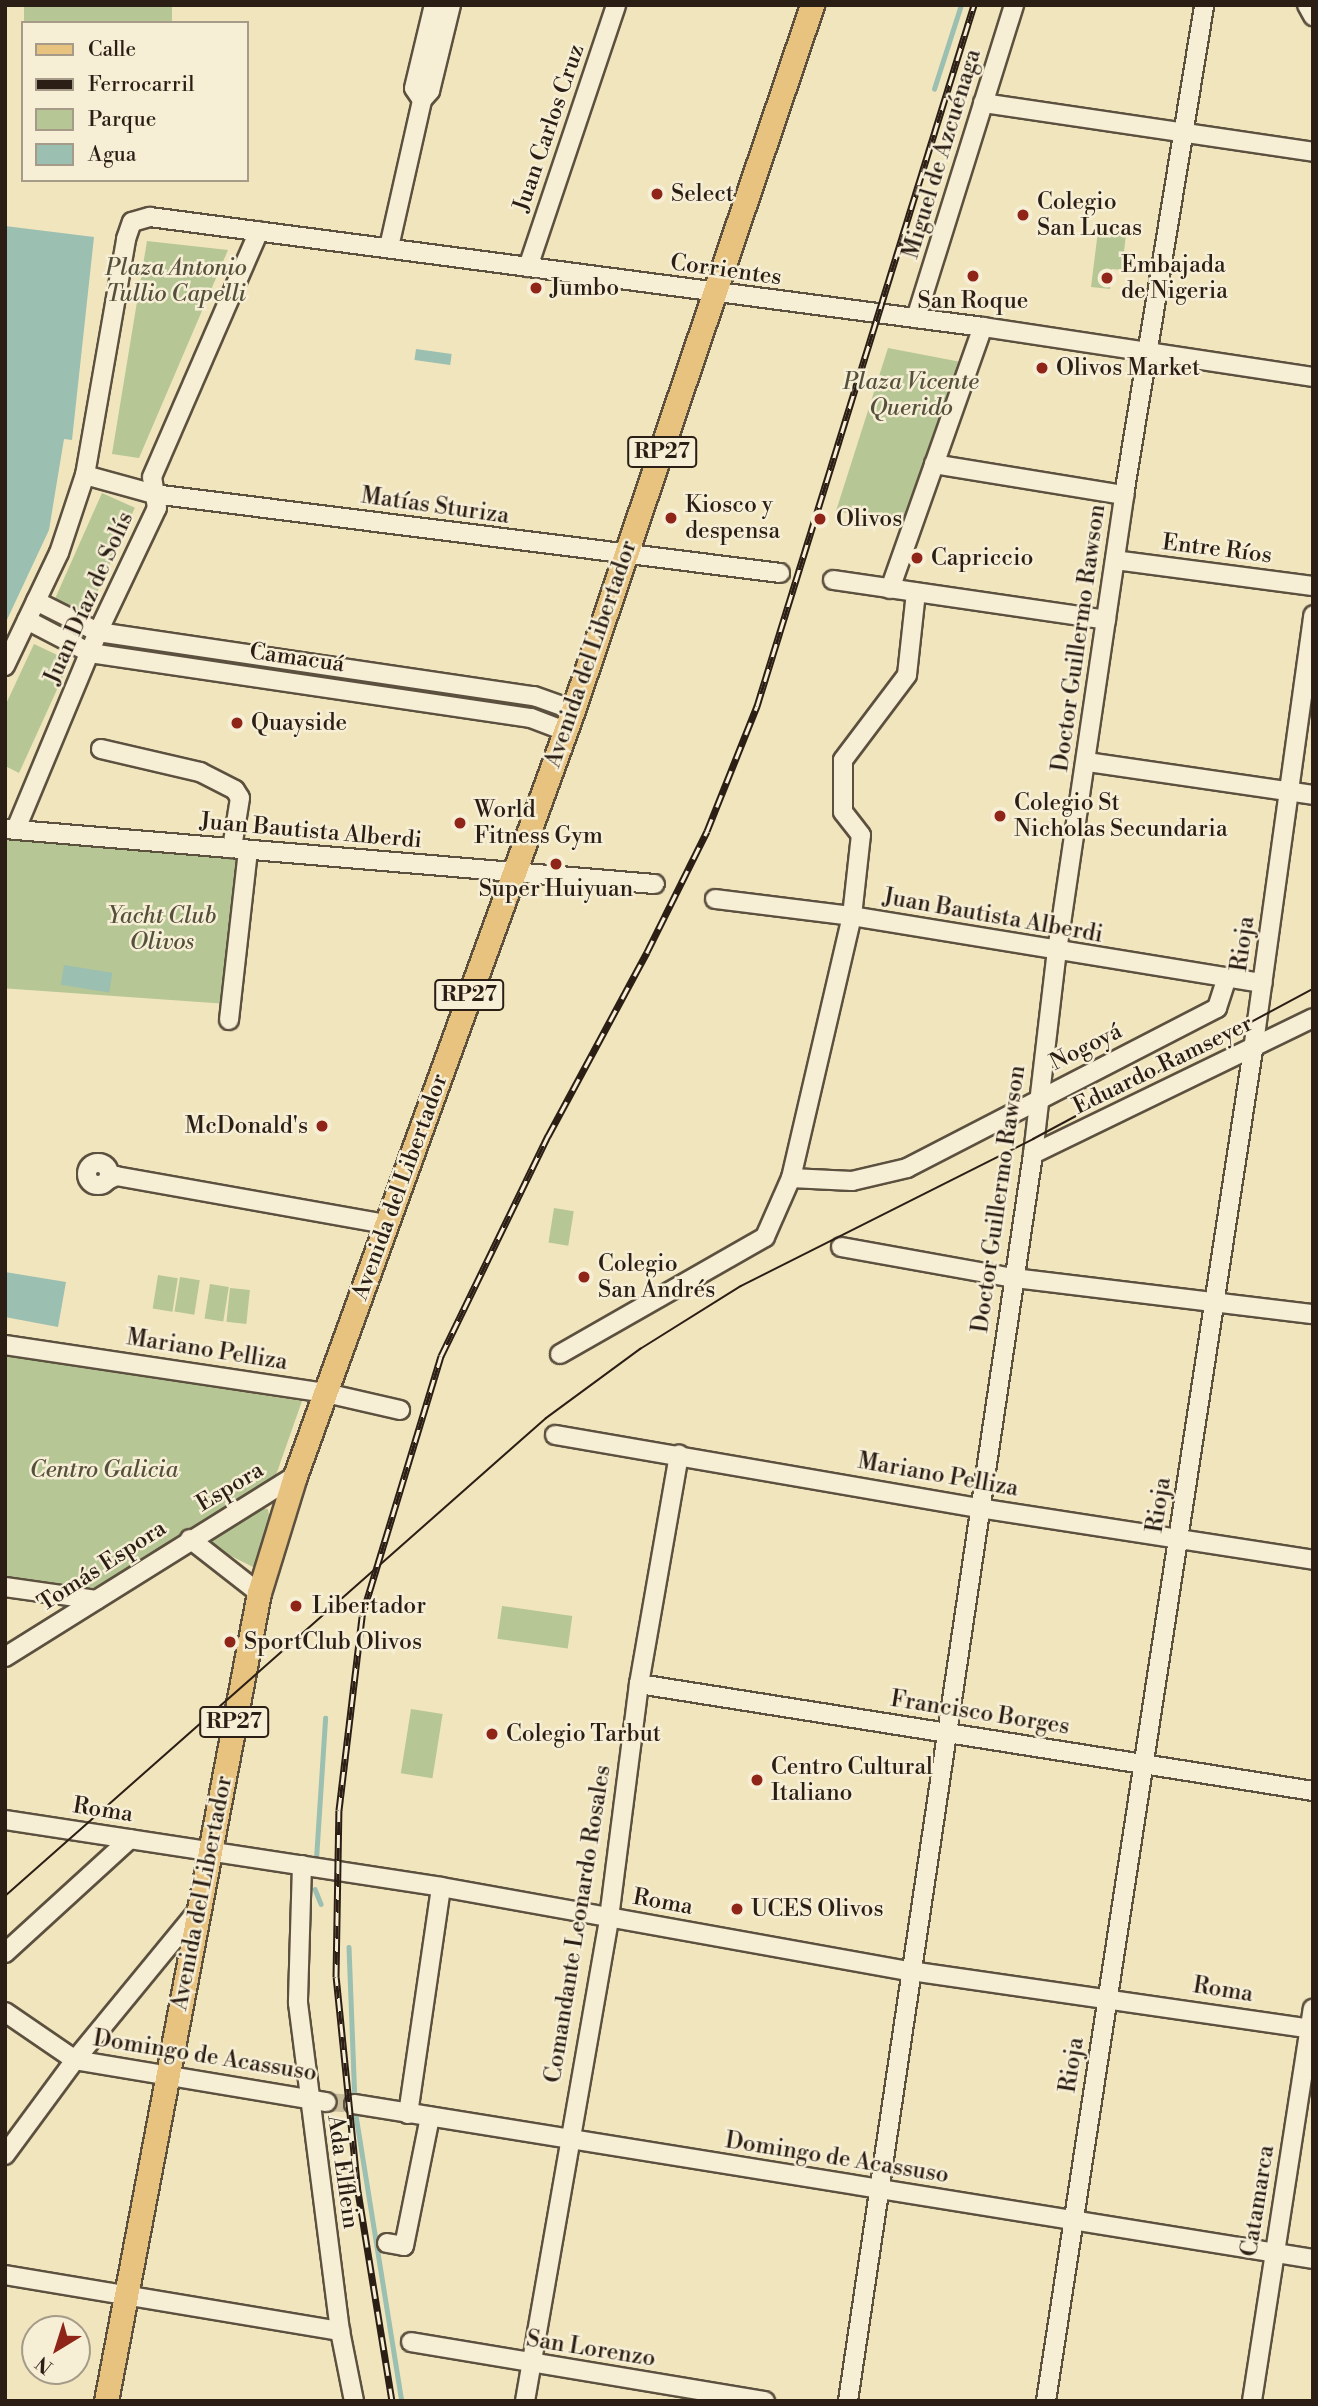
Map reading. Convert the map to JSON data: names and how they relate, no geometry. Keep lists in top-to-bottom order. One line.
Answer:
{"streets":{"main road":["RP27","Avenida del Libertador"],"street":["Juan Carlos Cruz","Miguel de Azcuénaga","Corrientes","Matías Sturiza","Entre Ríos","Juan Díaz de Solís","Doctor Guillermo Rawson","Camacuá","Juan Bautista Alberdi","Rioja","Nogoyá","Eduardo Ramseyer","Mariano Pelliza","Espora","Tomás Espora","Francisco Borges","Roma","Comandante Leonardo Rosales","Domingo de Acassuso","Ada Elflein","Catamarca","San Lorenzo"]},"crossings":[["Juan Carlos Cruz","Corrientes"],["Miguel de Azcuénaga","Corrientes"],["Corrientes","Matías Sturiza"],["Corrientes","Juan Díaz de Solís"],["Corrientes","Doctor Guillermo Rawson"],["Corrientes","Avenida del Libertador"],["Matías Sturiza","Juan Díaz de Solís"],["Matías Sturiza","Avenida del Libertador"],["Entre Ríos","Doctor Guillermo Rawson"],["Juan Díaz de Solís","Camacuá"],["Juan Díaz de Solís","Juan Bautista Alberdi"],["Doctor Guillermo Rawson","Juan Bautista Alberdi"],["Doctor Guillermo Rawson","Nogoyá"],["Doctor Guillermo Rawson","Eduardo Ramseyer"],["Doctor Guillermo Rawson","Mariano Pelliza"],["Doctor Guillermo Rawson","Francisco Borges"],["Doctor Guillermo Rawson","Roma"],["Doctor Guillermo Rawson","Domingo de Acassuso"],["Avenida del Libertador","Camacuá"],["Avenida del Libertador","Juan Bautista Alberdi"],["Avenida del Libertador","Mariano Pelliza"],["Avenida del Libertador","Espora"],["Avenida del Libertador","Roma"],["Avenida del Libertador","Domingo de Acassuso"],["Juan Bautista Alberdi","Rioja"],["Juan Bautista Alberdi","Nogoyá"],["Rioja","Eduardo Ramseyer"],["Rioja","Mariano Pelliza"],["Rioja","Francisco Borges"],["Rioja","Roma"],["Rioja","Domingo de Acassuso"],["Mariano Pelliza","Comandante Leonardo Rosales"],["Espora","Tomás Espora"],["Francisco Borges","Comandante Leonardo Rosales"],["Roma","Comandante Leonardo Rosales"],["Roma","Ada Elflein"],["Roma","Catamarca"],["Comandante Leonardo Rosales","Domingo de Acassuso"],["Comandante Leonardo Rosales","San Lorenzo"],["Domingo de Acassuso","Ada Elflein"],["Domingo de Acassuso","Catamarca"]],"parks":["Plaza Antonio Tullio Capelli","Plaza Vicente Querido","Yacht Club Olivos","Centro Galicia"],"places":["Select","Colegio San Lucas","San Roque","Embajada de Nigeria","Jumbo","Olivos Market","Kiosco y despensa","Olivos","Capriccio","Quayside","Colegio St Nicholas Secundaria","World Fitness Gym","Super Huiyuan","McDonald's","Colegio San Andrés","Libertador","SportClub Olivos","Colegio Tarbut","Centro Cultural Italiano","UCES Olivos"],"legend":["Calle","Ferrocarril","Parque","Agua"],"north":"bottom left"}
